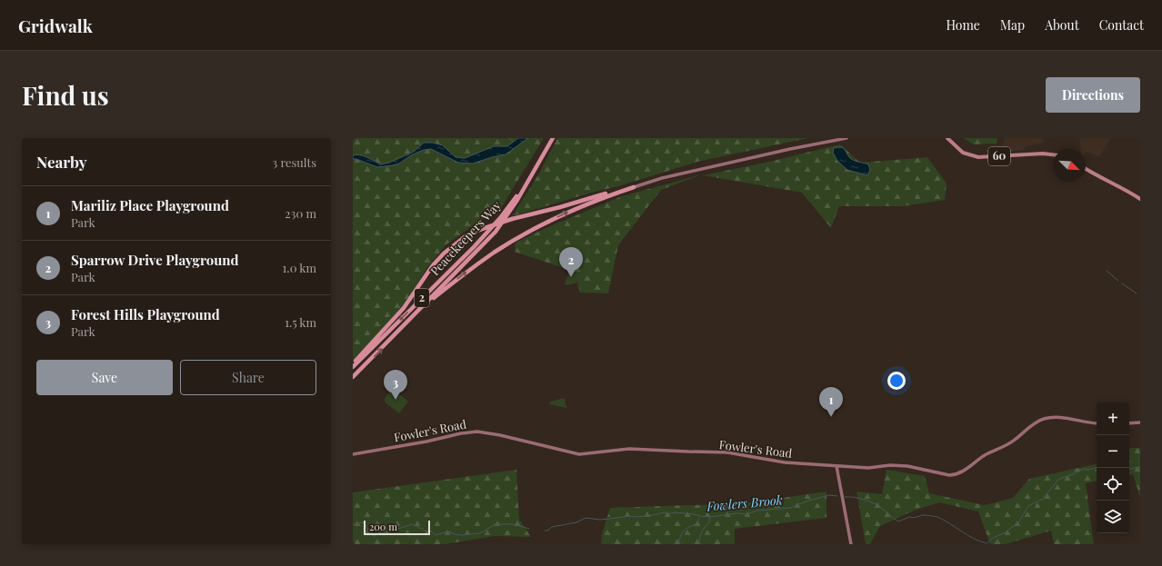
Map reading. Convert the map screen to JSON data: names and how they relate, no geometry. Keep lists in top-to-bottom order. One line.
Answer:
{"streets":{"highway":["Peacekeepers Way","2"],"main road":["60"],"street":["Fowler's Road"]},"water":["Fowlers Brook"],"scale_bar":"200 m","north":"bottom right","page":{"header":"Gridwalk","nav":["Home","Map","About","Contact"],"buttons":["Directions",["Save","Share"]],"title":"Find us","heading":["Nearby","3 results"],"list":[{"mark":"1","name":"Mariliz Place Playground","note":"Park","value":"230 m"},{"mark":"2","name":"Sparrow Drive Playground","note":"Park","value":"1.0 km"},{"mark":"3","name":"Forest Hills Playground","note":"Park","value":"1.5 km"}],"pins":["2","3","1"],"map_buttons":["+","−"],"scale":"200 m"}}
